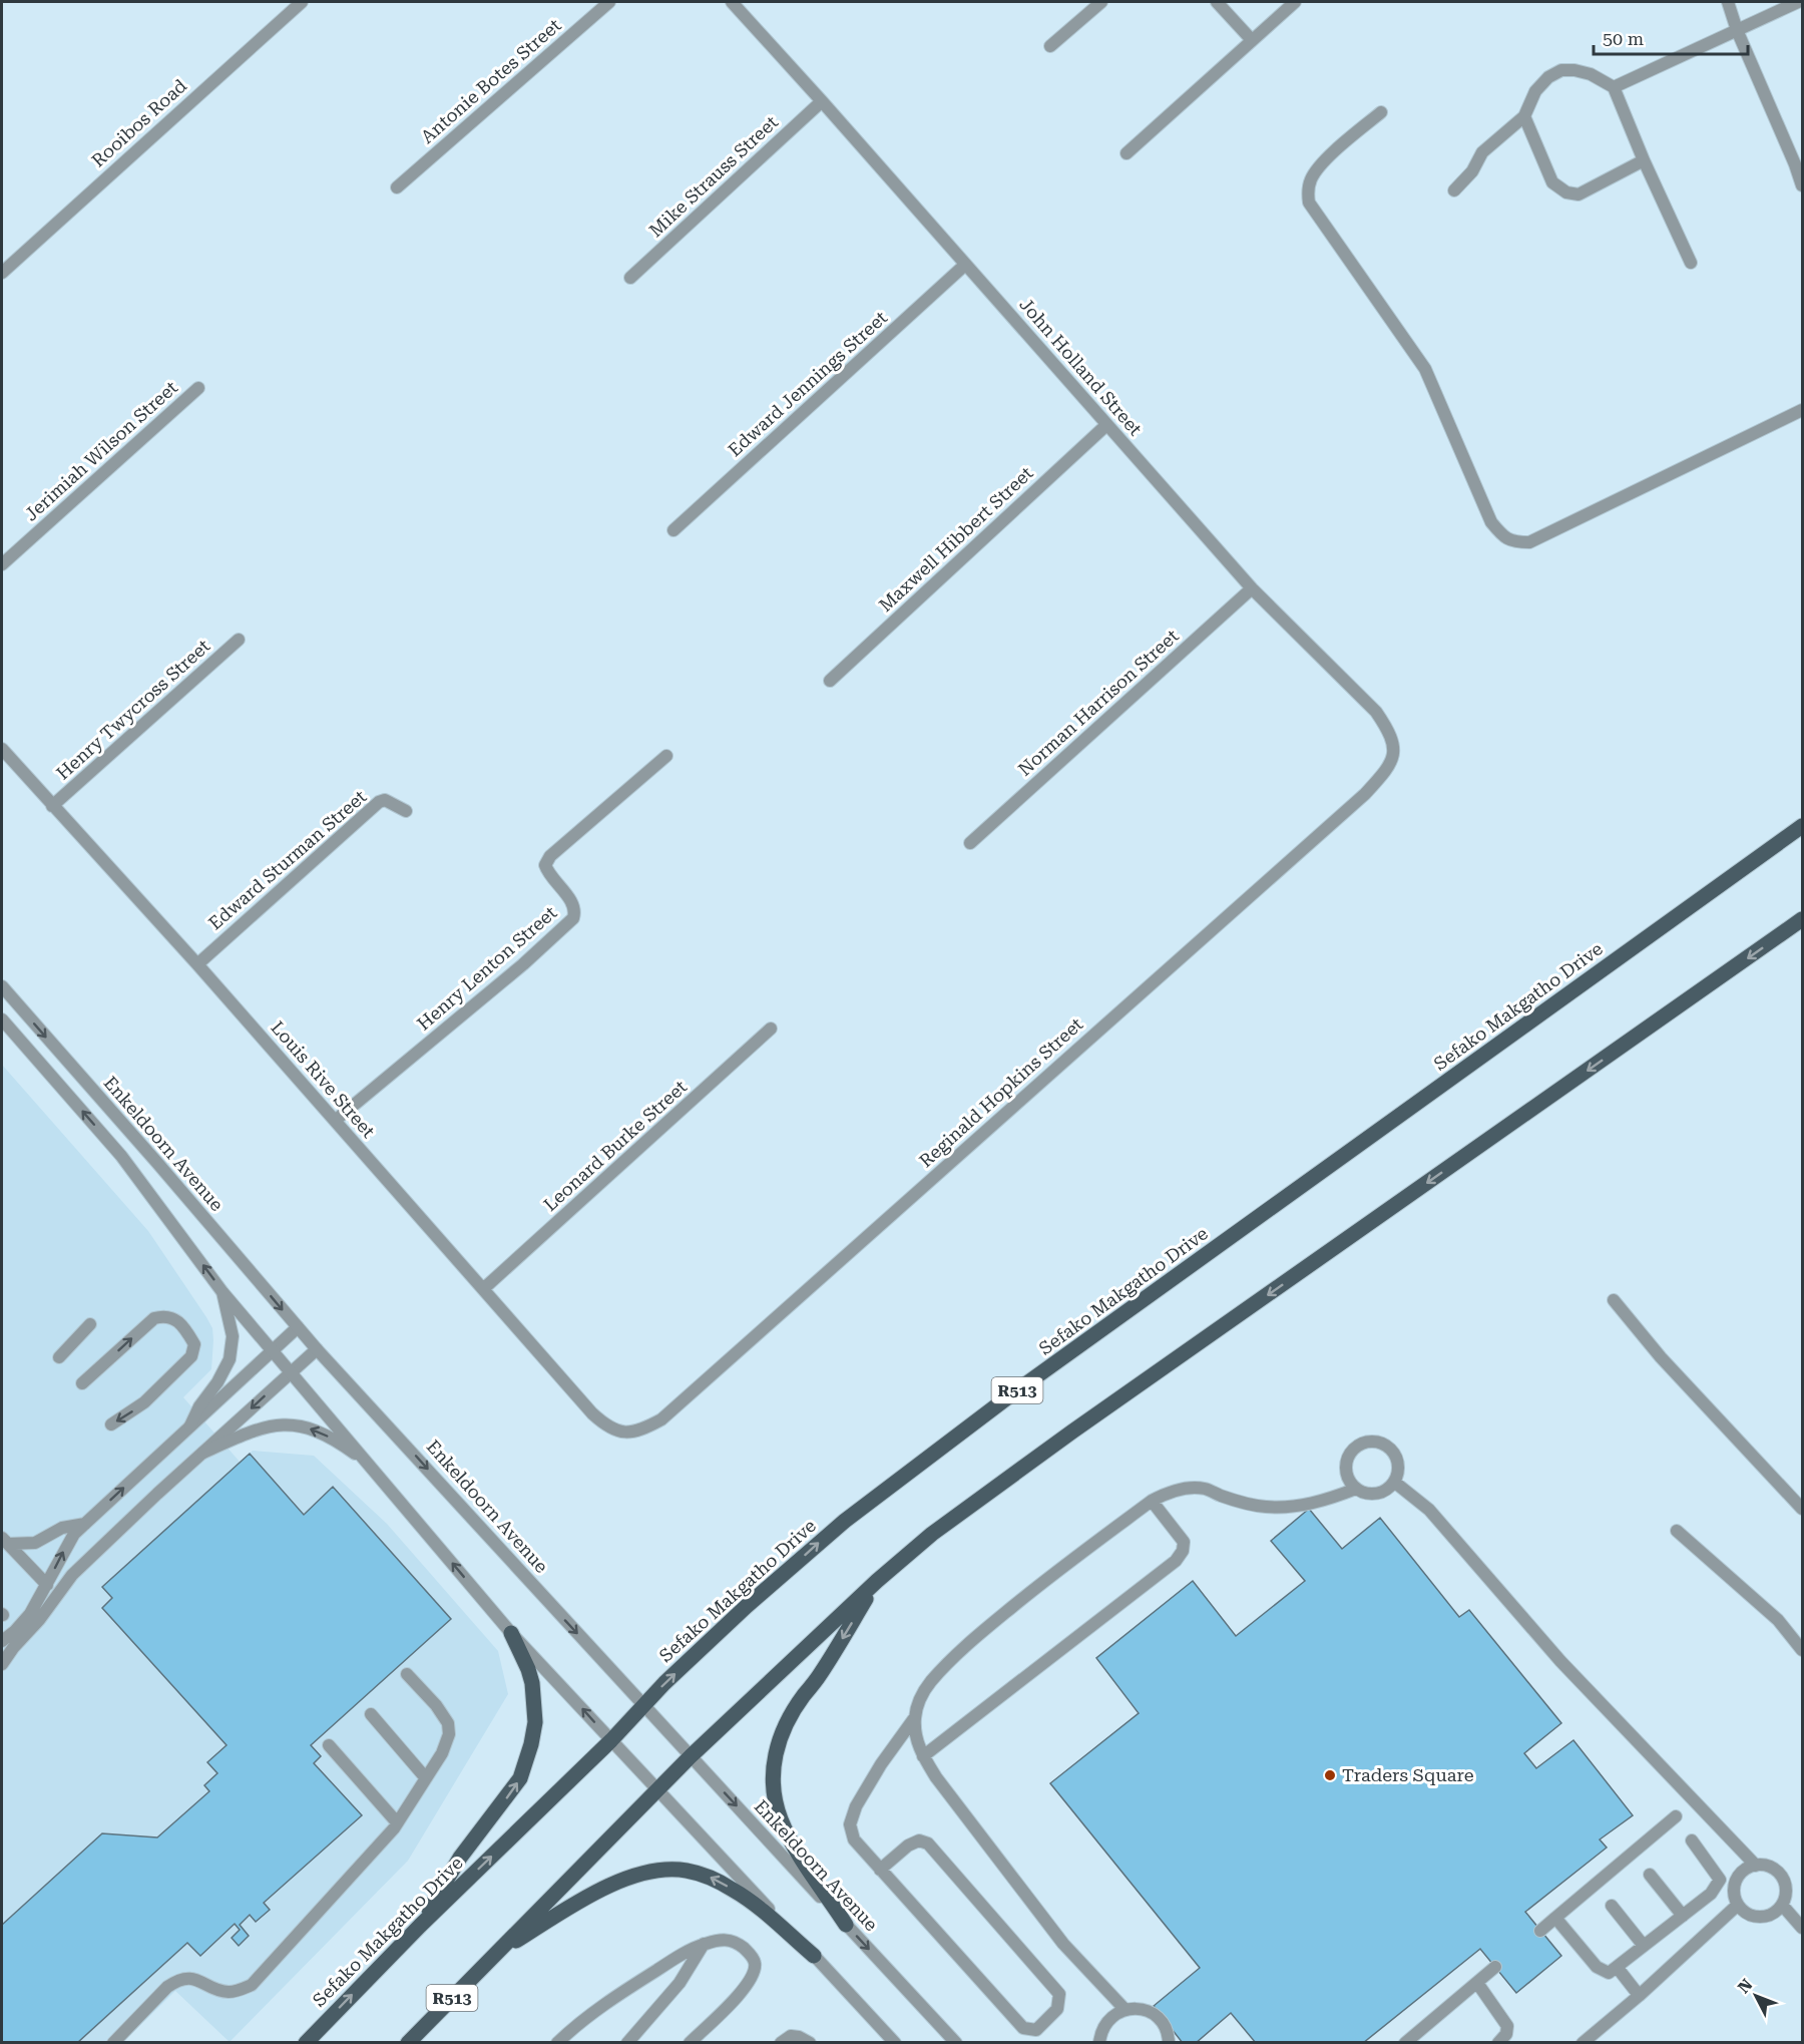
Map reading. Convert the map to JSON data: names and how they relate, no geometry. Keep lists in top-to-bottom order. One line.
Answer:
{"streets":{"main road":["Sefako Makgatho Drive","R513"],"street":["Antonie Botes Street","Rooibos Road","Mike Strauss Street","John Holland Street","Edward Jennings Street","Jerimiah Wilson Street","Maxwell Hibbert Street","Norman Harrison Street","Henry Twycross Street","Edward Sturman Street","Henry Lenton Street","Louis Rive Street","Reginald Hopkins Street","Enkeldoorn Avenue","Leonard Burke Street"]},"crossings":[["Mike Strauss Street","John Holland Street"],["John Holland Street","Edward Jennings Street"],["John Holland Street","Maxwell Hibbert Street"],["John Holland Street","Norman Harrison Street"],["John Holland Street","Reginald Hopkins Street"],["Henry Twycross Street","Louis Rive Street"],["Edward Sturman Street","Louis Rive Street"],["Henry Lenton Street","Louis Rive Street"],["Sefako Makgatho Drive","Enkeldoorn Avenue"],["Louis Rive Street","Reginald Hopkins Street"],["Louis Rive Street","Leonard Burke Street"],["Enkeldoorn Avenue","R513"]],"places":["Traders Square"],"scale_bar":"50 m","north":"top left"}
